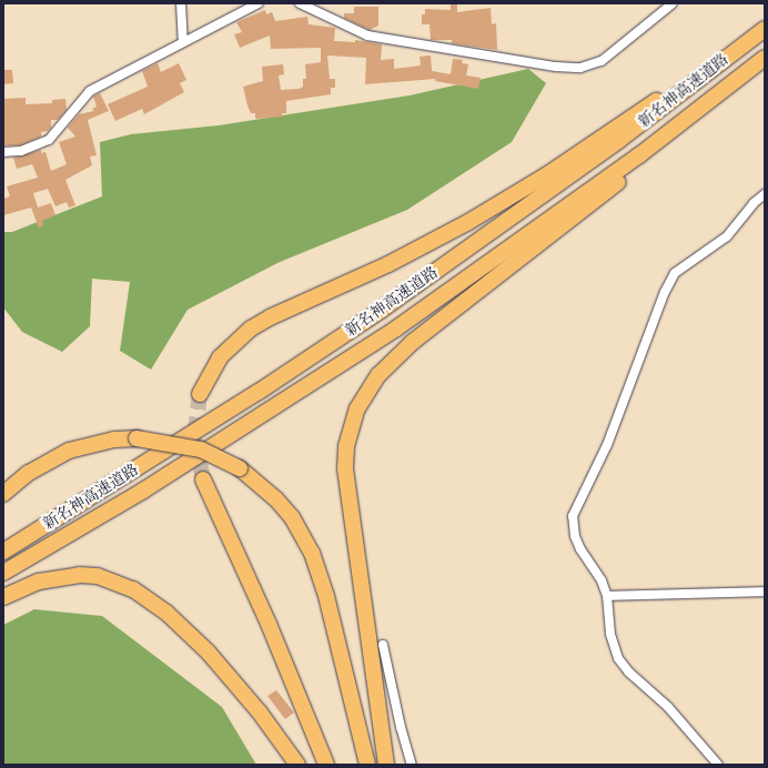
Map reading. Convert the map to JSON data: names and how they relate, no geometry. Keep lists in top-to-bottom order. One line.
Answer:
{"streets":{"highway":["新名神高速道路"]}}
